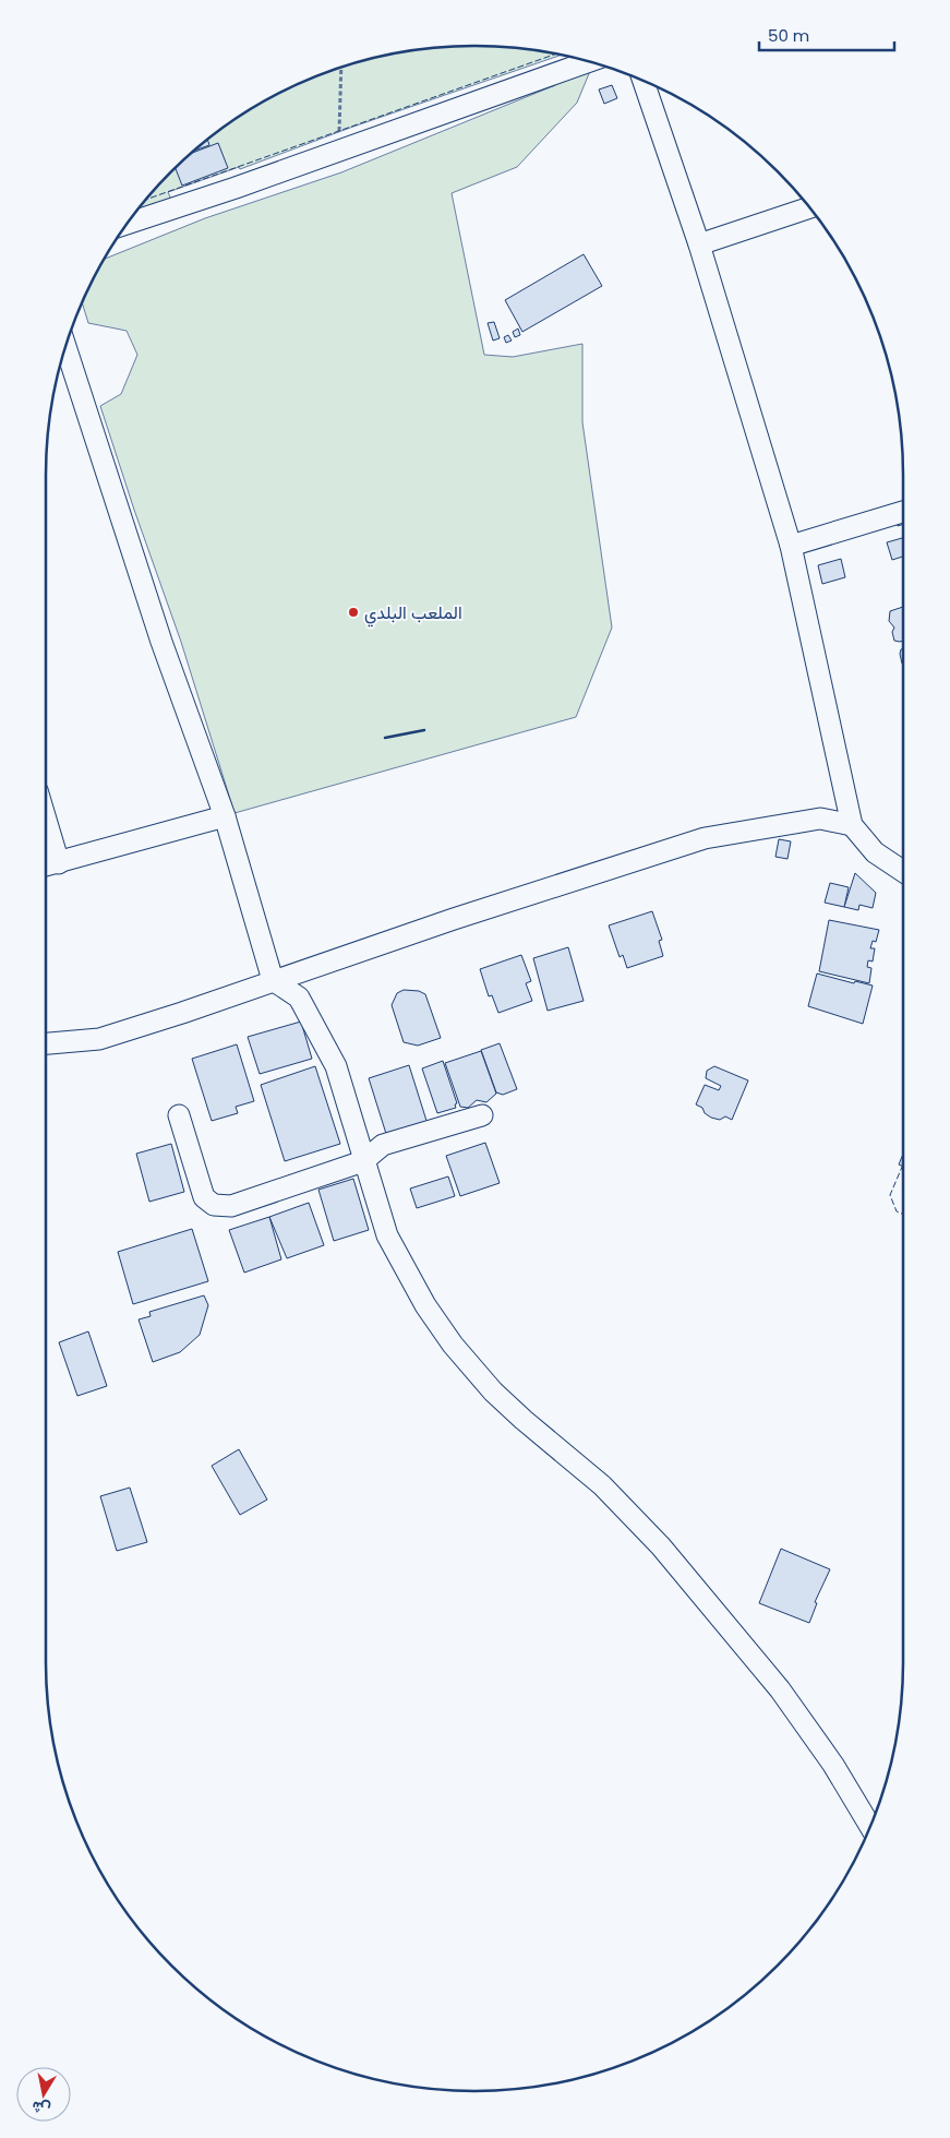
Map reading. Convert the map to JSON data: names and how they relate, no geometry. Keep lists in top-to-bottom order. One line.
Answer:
{"places":["الملعب البلدي"],"scale_bar":"50 m","north":"bottom"}
